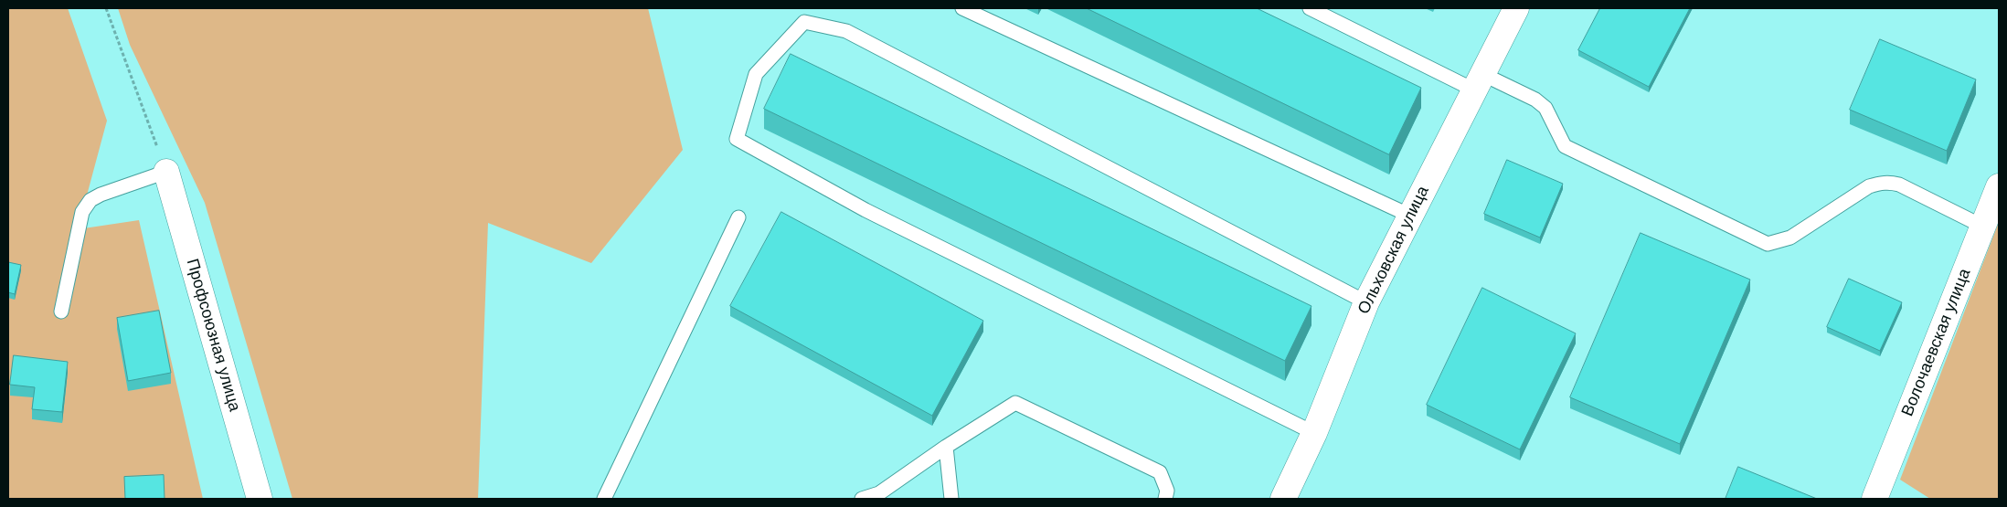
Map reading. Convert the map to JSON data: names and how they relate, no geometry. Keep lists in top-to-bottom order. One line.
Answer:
{"streets":{"street":["Ольховская улица","Профсоюзная улица","Волочаевская улица"]}}
